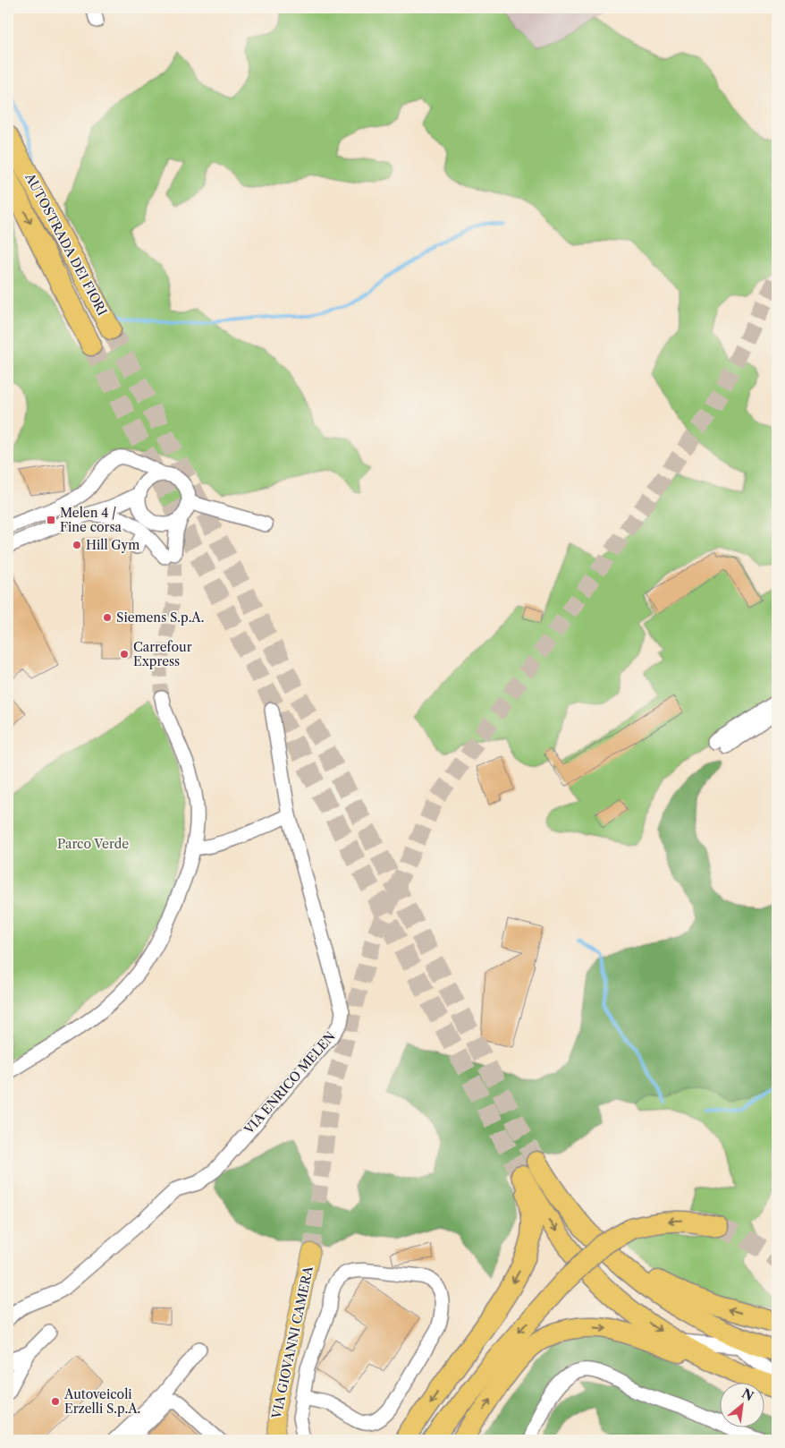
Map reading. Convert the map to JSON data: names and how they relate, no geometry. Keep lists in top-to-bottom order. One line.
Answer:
{"streets":{"highway":["AUTOSTRADA DEI FIORI"],"main road":["VIA GIOVANNI CAMERA"],"street":["VIA ENRICO MELEN"]},"parks":["Parco Verde"],"places":{"transit":["Melen 4 / Fine corsa"],"other":["Hill Gym","Siemens S.p.A.","Carrefour Express","Autoveicoli Erzelli S.p.A."]},"north":"top right"}
